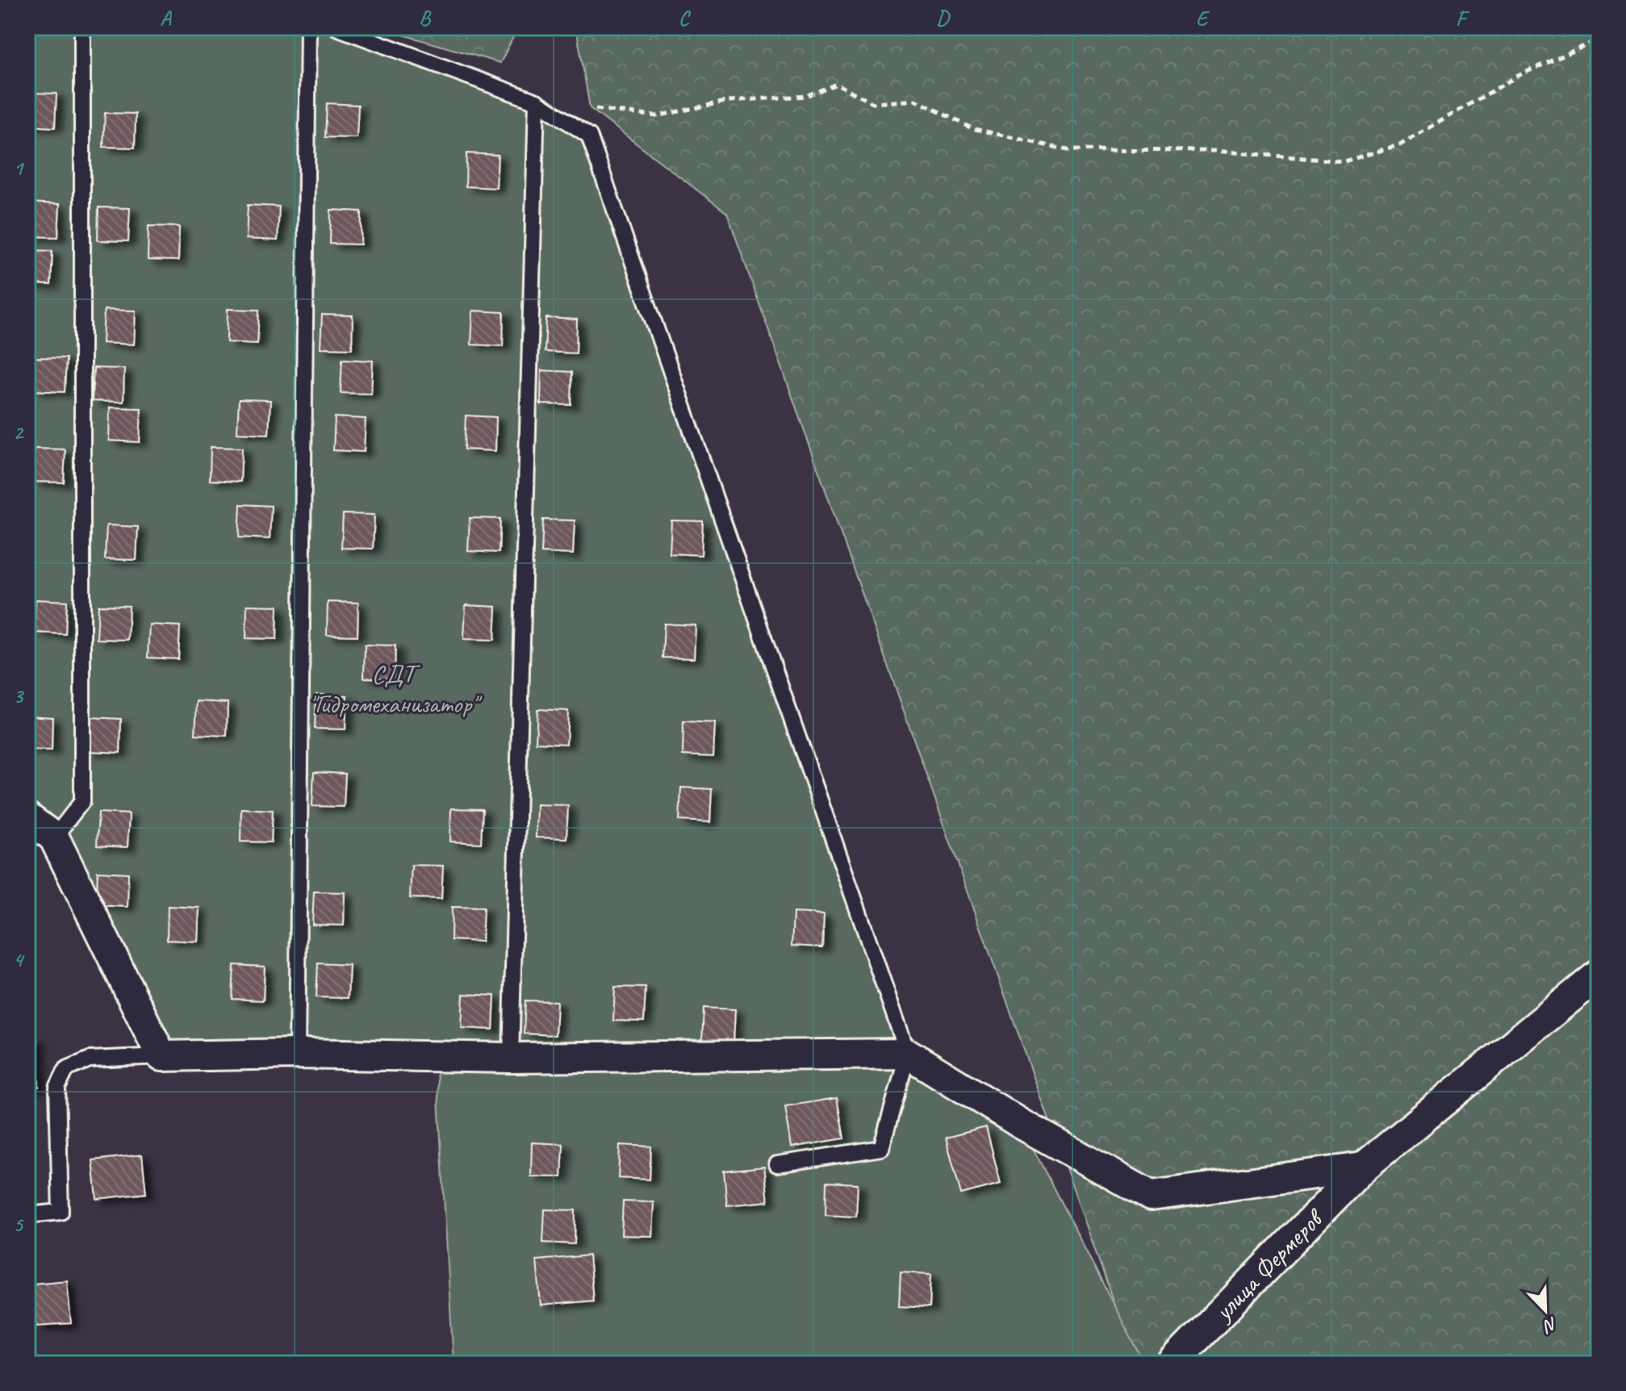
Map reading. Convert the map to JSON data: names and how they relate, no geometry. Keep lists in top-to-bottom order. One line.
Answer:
{"streets":{"street":["улица Фермеров"]},"parks":["СДТ \"Гидромеханизатор\""],"north":"bottom right","grid":{"columns":["A","B","C","D","E","F"],"rows":["1","2","3","4","5"]}}
